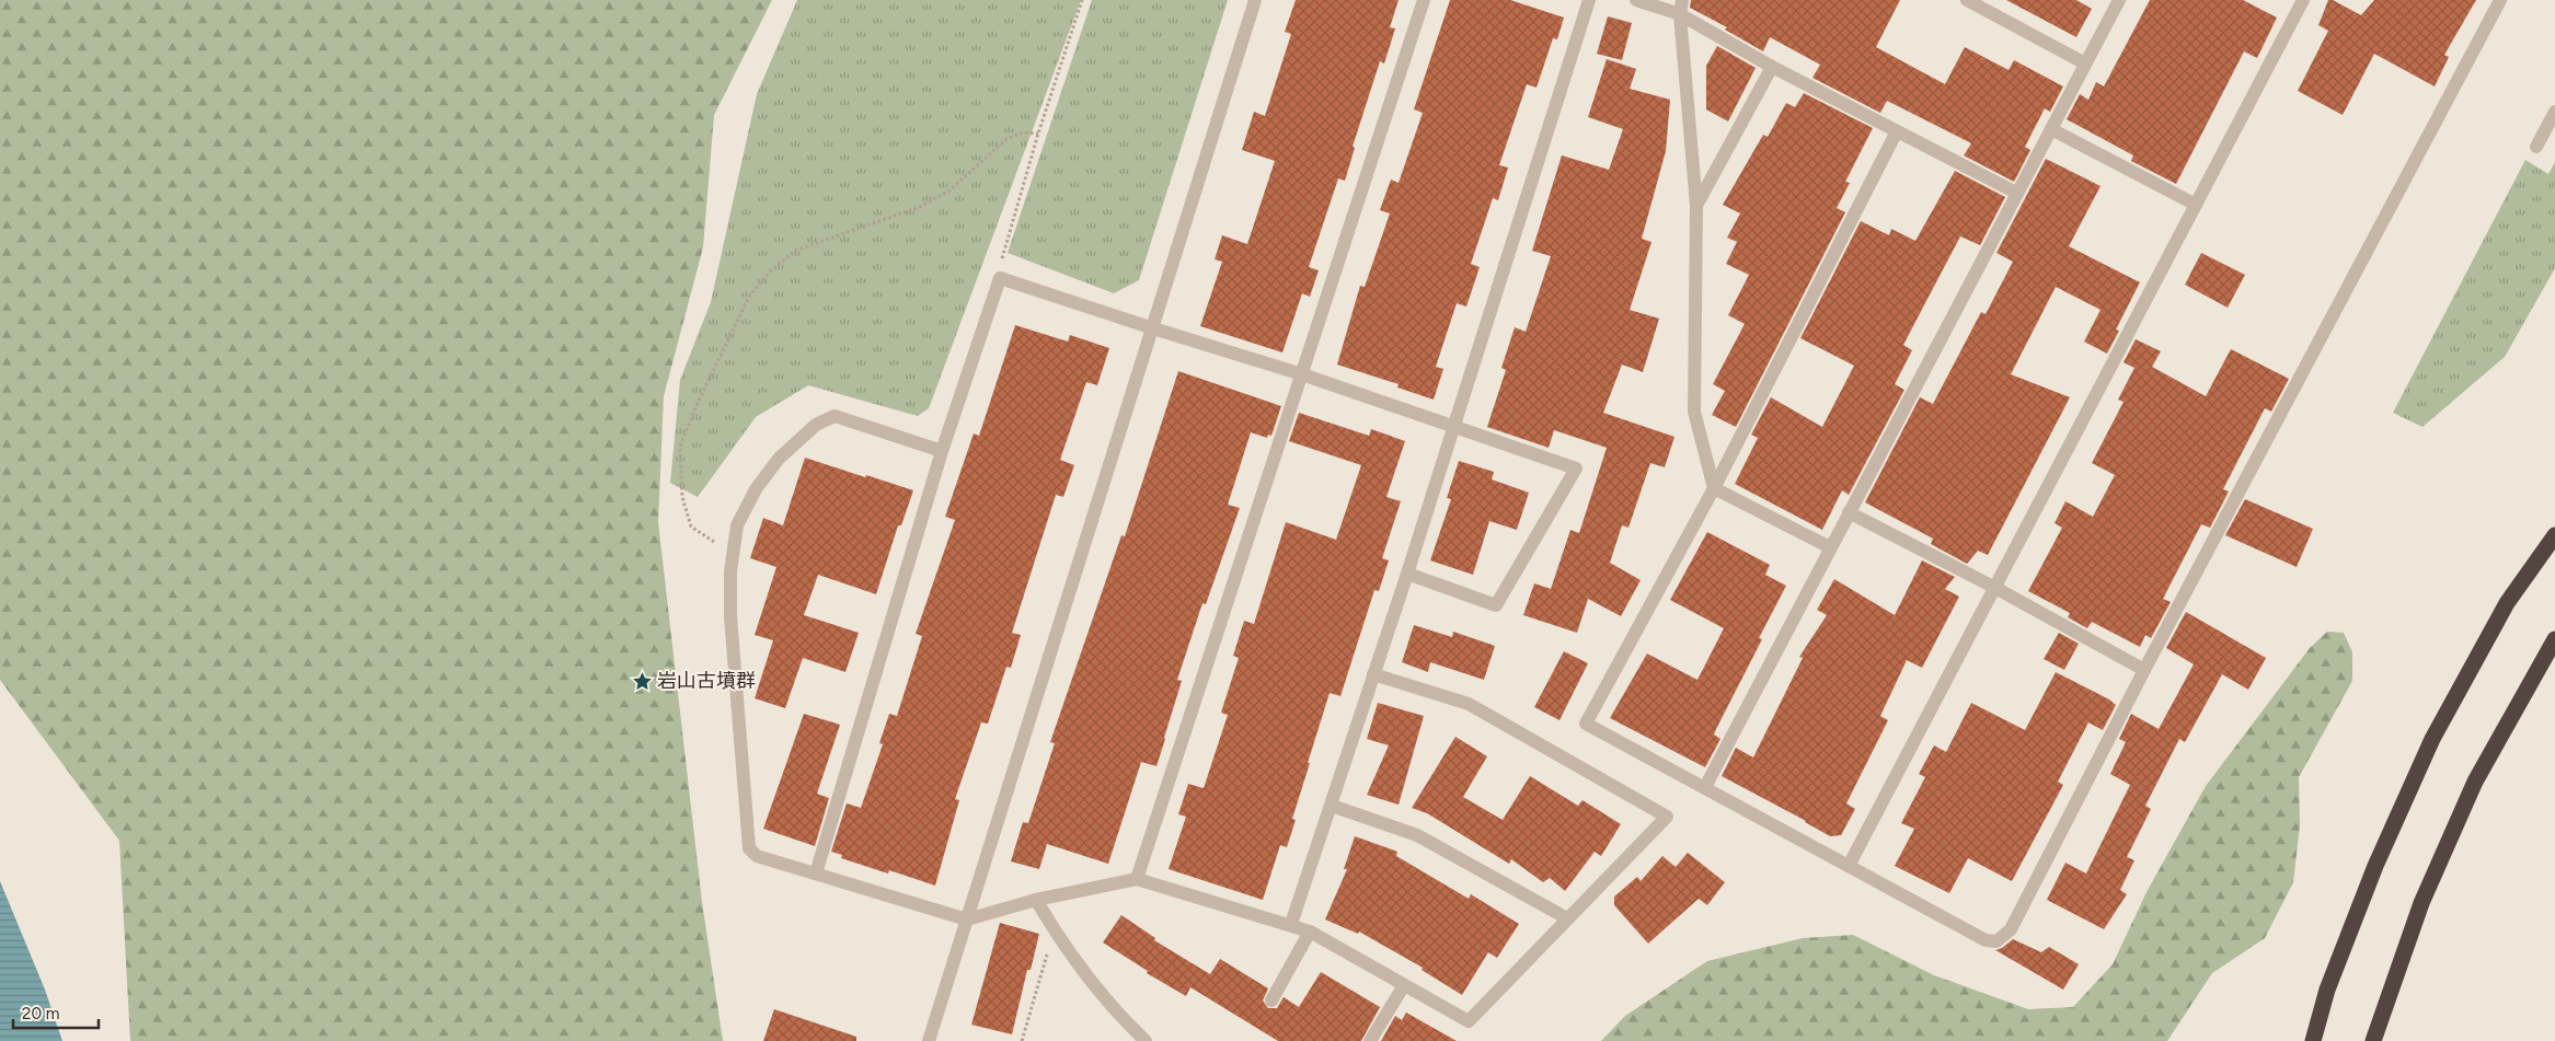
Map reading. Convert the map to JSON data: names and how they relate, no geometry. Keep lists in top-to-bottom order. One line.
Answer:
{"places":{"place":["岩山古墳群"]},"scale_bar":"20 m"}
